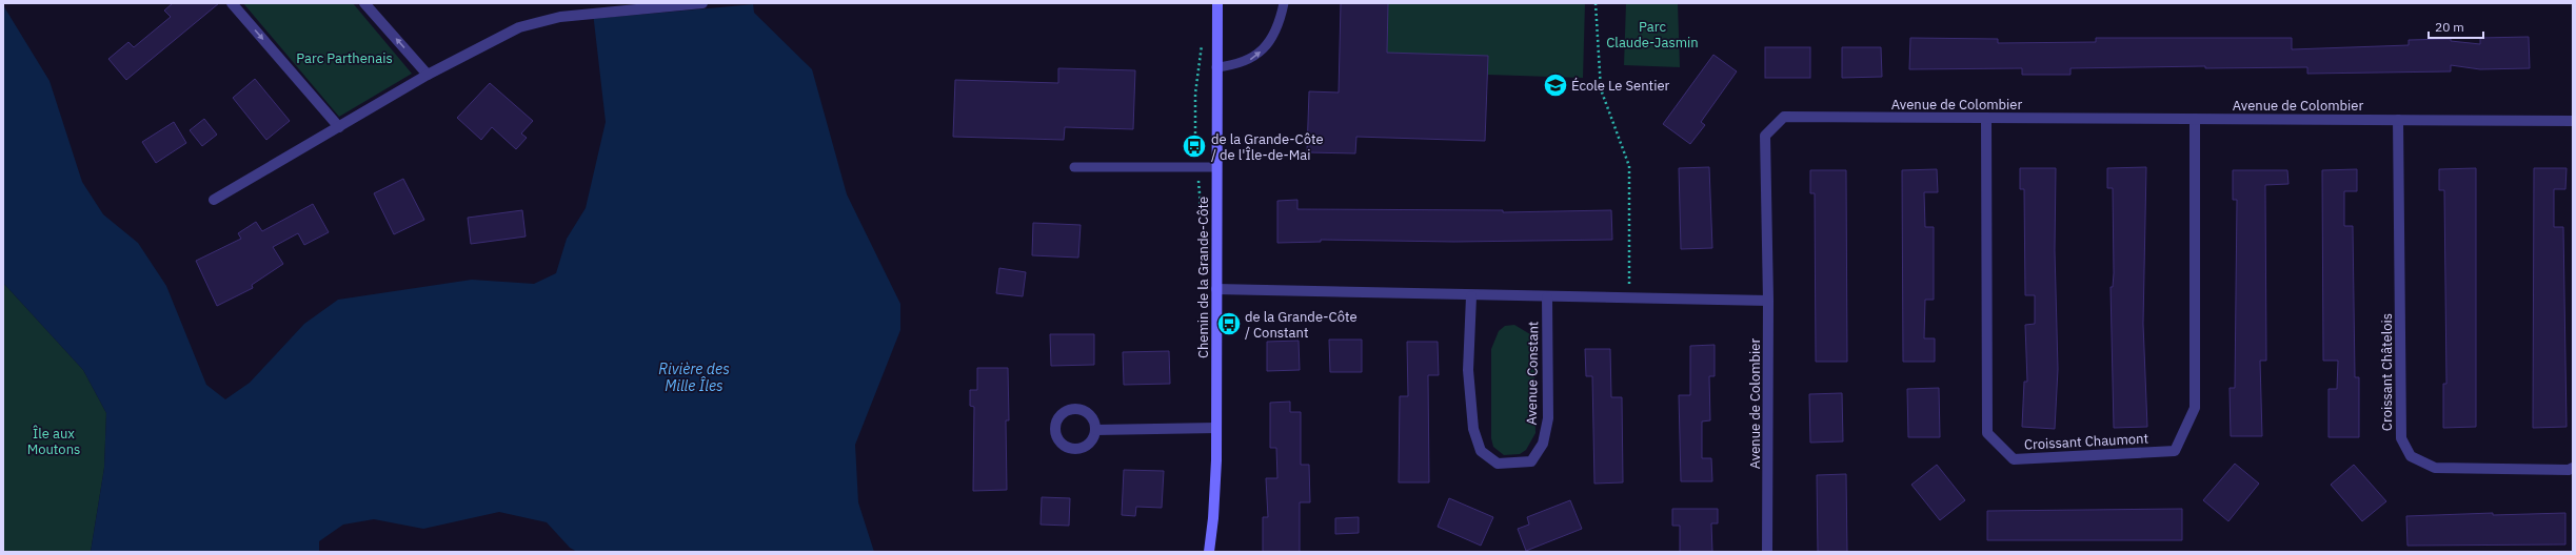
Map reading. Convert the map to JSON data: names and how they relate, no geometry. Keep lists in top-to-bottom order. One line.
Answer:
{"streets":{"main road":["Chemin de la Grande-Côte"],"street":["Avenue de Colombier","Croissant Châtelois","Avenue Constant","Croissant Chaumont"]},"crossings":[["Avenue de Colombier","Croissant Châtelois"],["Avenue de Colombier","Croissant Chaumont"]],"water":["Rivière des Mille Îles"],"parks":["Parc Claude-Jasmin","Parc Parthenais","Île aux Moutons"],"places":{"school or university":["École Le Sentier"],"bus stop":["de la Grande-Côte / de l'Île-de-Mai","de la Grande-Côte / Constant"]},"scale_bar":"20 m"}
